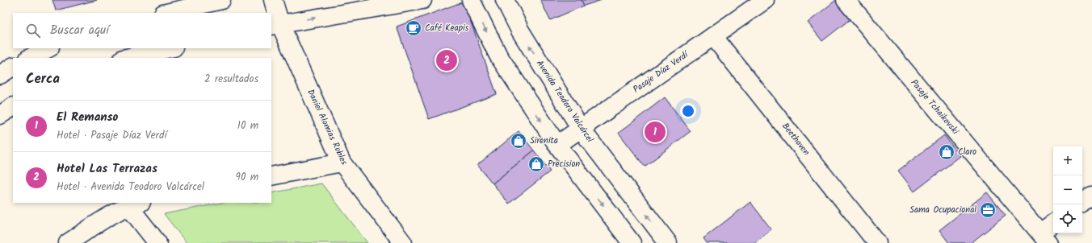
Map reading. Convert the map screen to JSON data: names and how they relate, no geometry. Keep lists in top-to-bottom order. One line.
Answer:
{"streets":{"street":["Pasaje Díaz Verdí","Avenida Teodoro Valcárcel","Pasaje Tchaikovski","Daniel Alomias Robles","Beethoven"]},"crossings":[["Pasaje Díaz Verdí","Avenida Teodoro Valcárcel"],["Pasaje Díaz Verdí","Beethoven"]],"places":{"cafe":["Café Keapis"],"shop":["Sirenita","Claro","Precision"],"office":["Sama Ocupacional"]},"page":{"search":"Buscar aquí","pins":["2","1"],"heading":["Cerca","2 resultados"],"list":[{"mark":"1","name":"El Remanso","note":"Hotel · Pasaje Díaz Verdí","value":"10 m"},{"mark":"2","name":"Hotel Las Terrazas","note":"Hotel · Avenida Teodoro Valcárcel","value":"90 m"}],"map_buttons":["+","−"]}}
